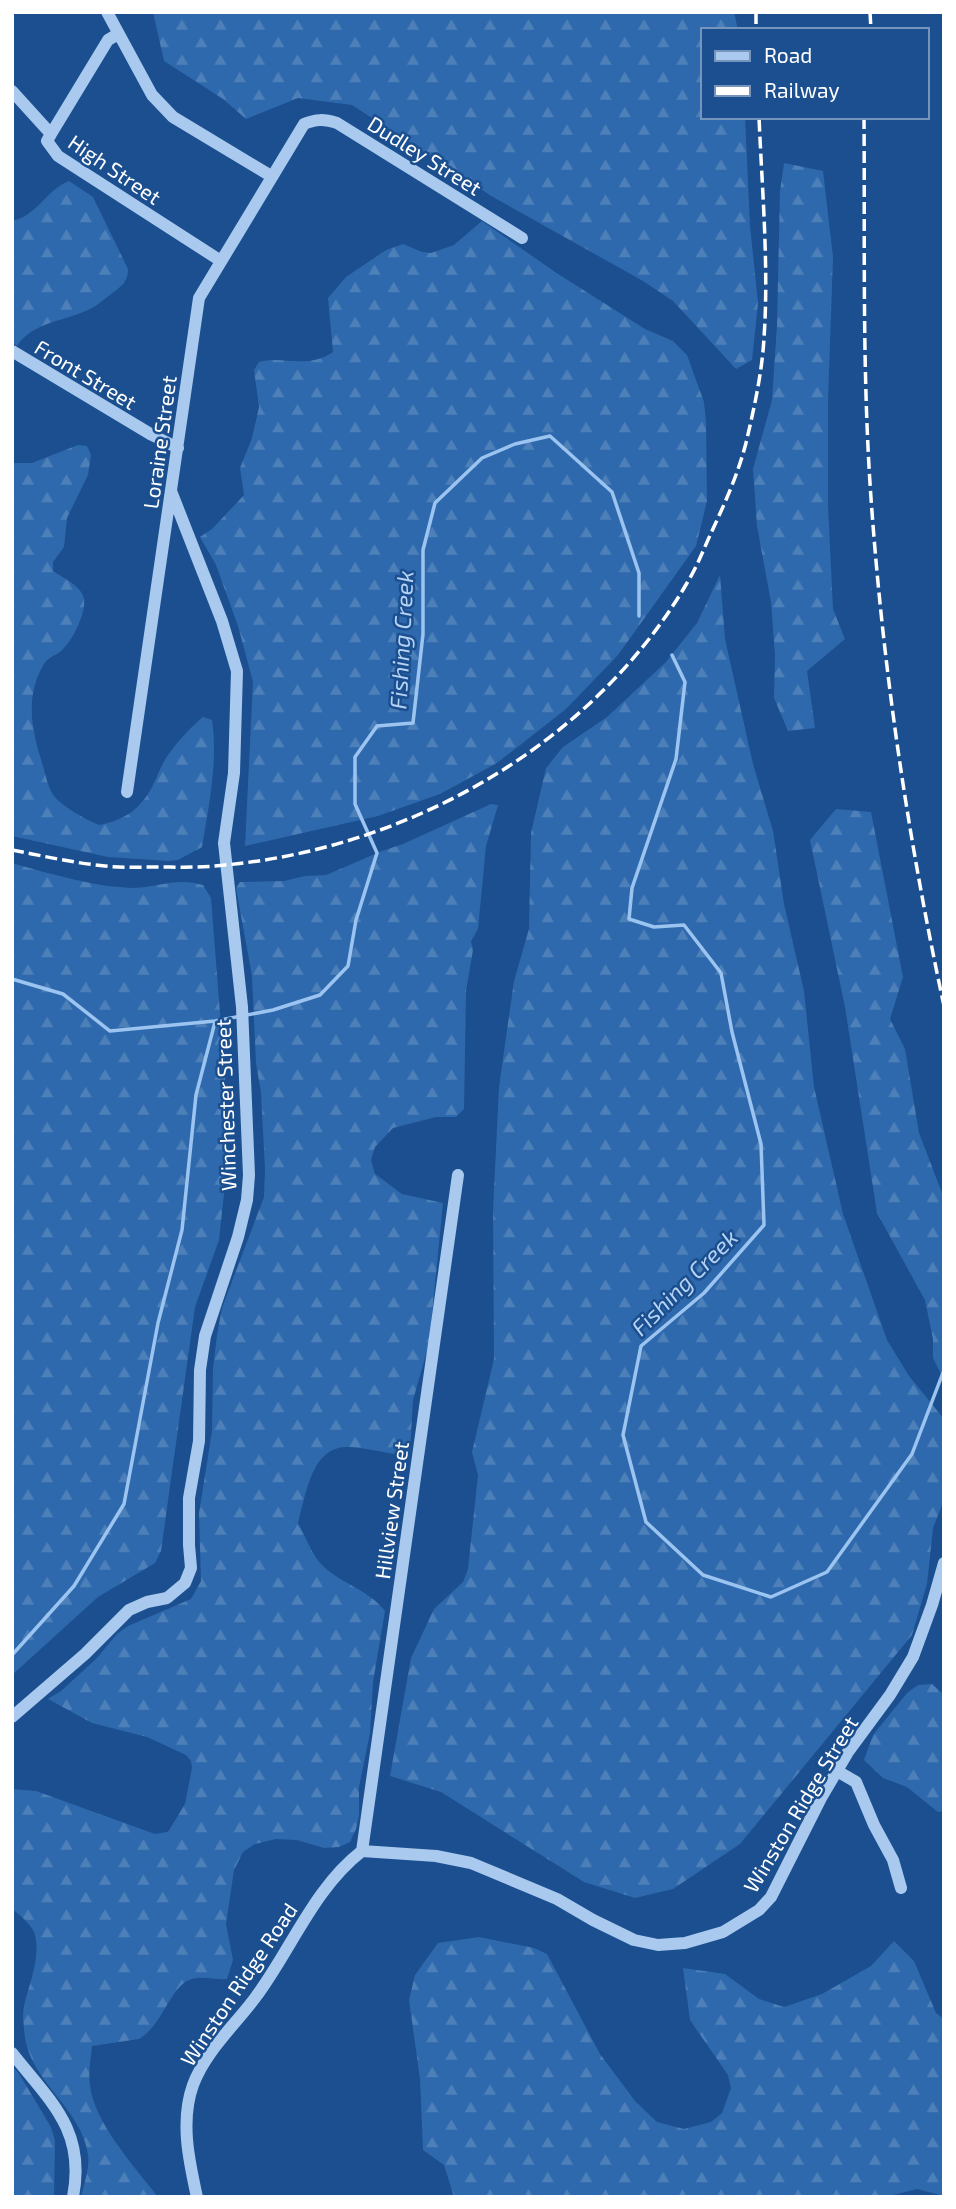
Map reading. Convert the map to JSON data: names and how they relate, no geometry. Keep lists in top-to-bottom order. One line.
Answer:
{"streets":{"street":["Dudley Street","High Street","Front Street","Loraine Street","Winchester Street","Hillview Street","Winston Ridge Street","Winston Ridge Road"]},"crossings":[["Dudley Street","Loraine Street"],["High Street","Loraine Street"],["Front Street","Loraine Street"],["Loraine Street","Winchester Street"],["Hillview Street","Winston Ridge Street"],["Hillview Street","Winston Ridge Road"],["Winston Ridge Street","Winston Ridge Road"]],"water":["Fishing Creek"],"legend":["Road","Railway"]}
